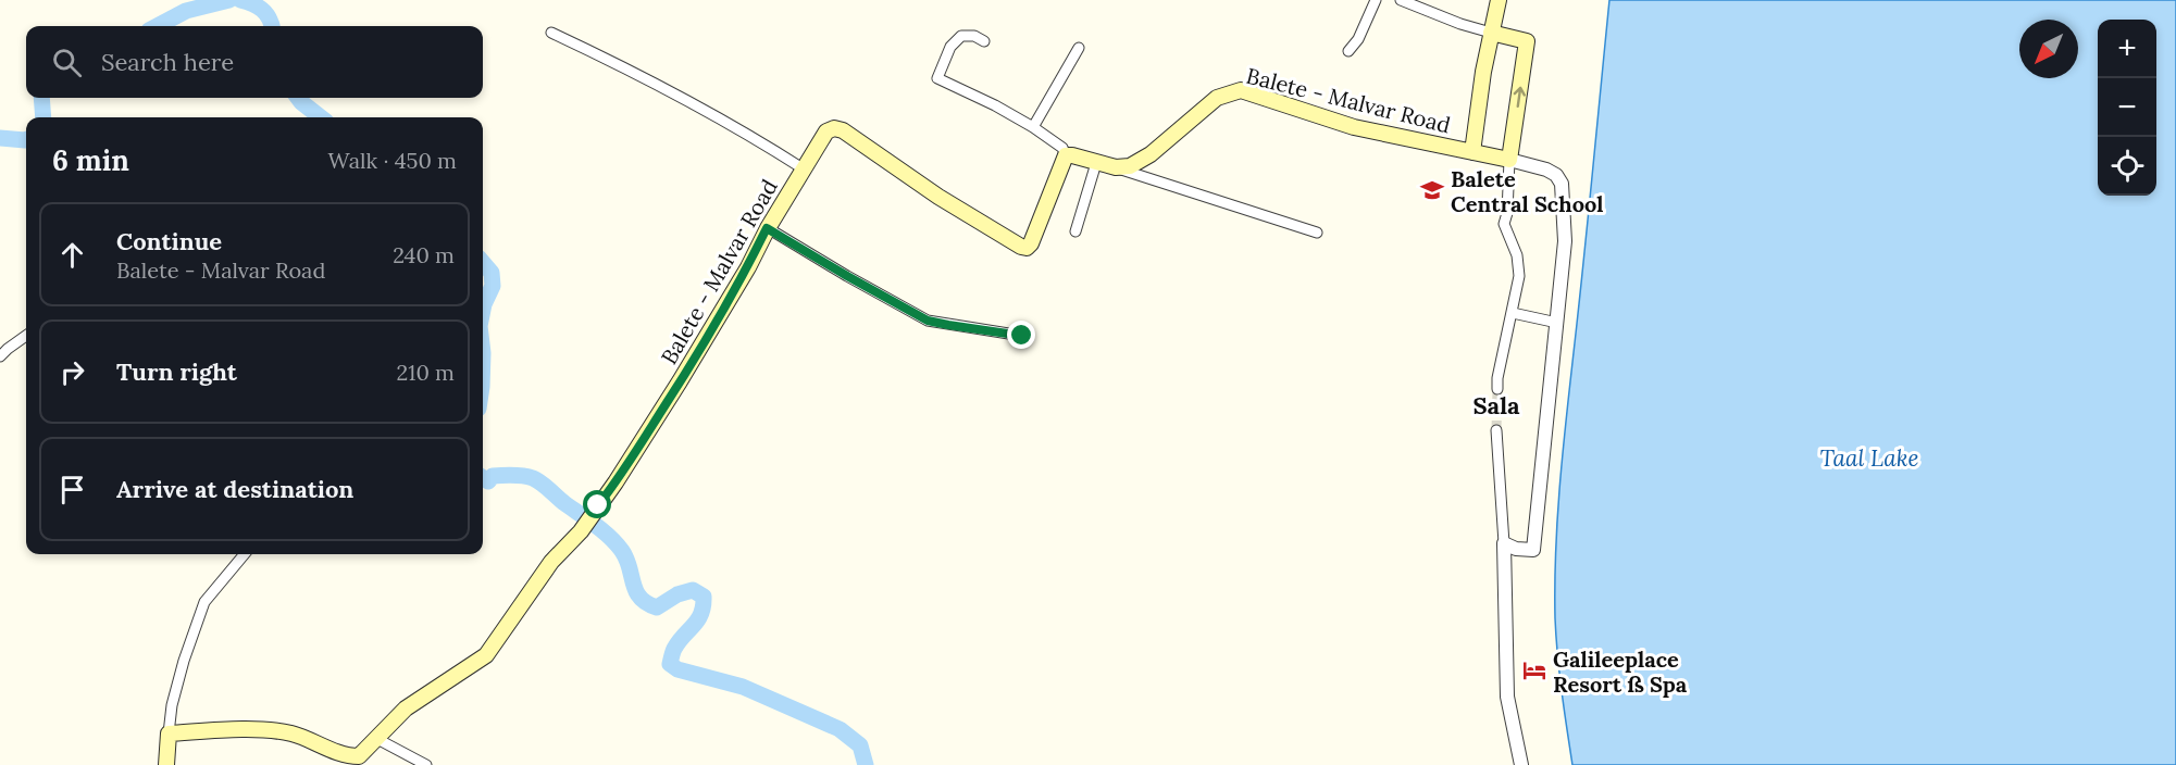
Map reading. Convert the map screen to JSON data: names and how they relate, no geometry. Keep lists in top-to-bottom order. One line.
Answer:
{"streets":{"main road":["Balete - Malvar Road"]},"districts":["Sala"],"water":["Taal Lake"],"places":{"school or university":["Balete Central School"],"hotel":["Galileeplace Resort ß Spa"]},"north":"bottom left","page":{"map_buttons":["+","−"],"search":"Search here","heading":["6 min","Walk · 450 m"],"list":[["Continue","Balete - Malvar Road","240 m"],["Turn right","210 m"],"Arrive at destination"]}}
